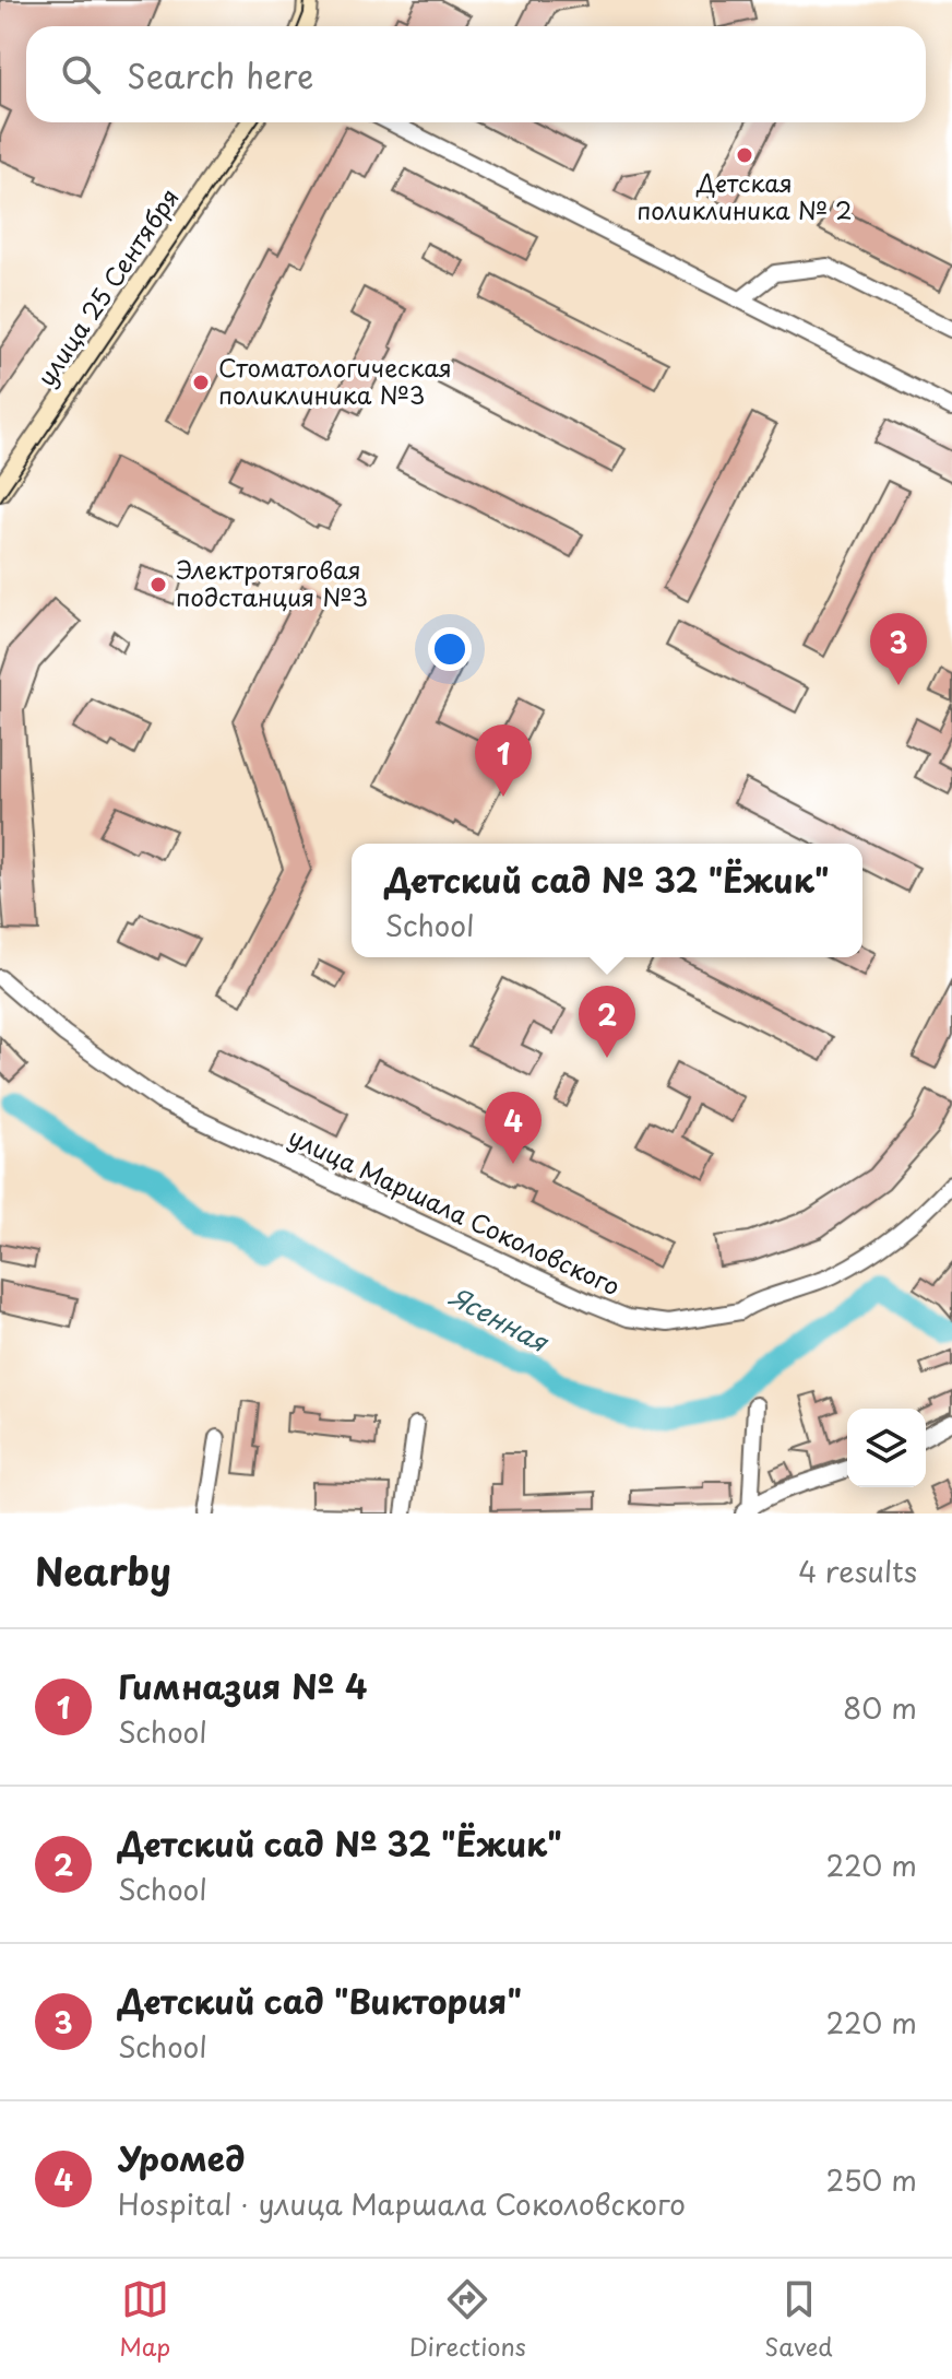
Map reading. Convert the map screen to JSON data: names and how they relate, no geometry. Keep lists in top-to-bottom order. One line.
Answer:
{"streets":{"main road":["улица 25 Сентября"],"street":["улица Маршала Соколовского"]},"water":["Ясенная"],"places":["Детская поликлиника № 2","Стоматологическая поликлиника №3","Электротяговая подстанция №3"],"page":{"search":"Search here","pins":["3","1","2","4"],"popup":["Детский сад № 32 \"Ёжик\"","School"],"heading":["Nearby","4 results"],"list":[{"mark":"1","name":"Гимназия № 4","note":"School","value":"80 m"},{"mark":"2","name":"Детский сад № 32 \"Ёжик\"","note":"School","value":"220 m"},{"mark":"3","name":"Детский сад \"Виктория\"","note":"School","value":"220 m"},{"mark":"4","name":"Уромед","note":"Hospital · улица Маршала Соколовского","value":"250 m"}],"nav":["Map","Directions","Saved"]}}
